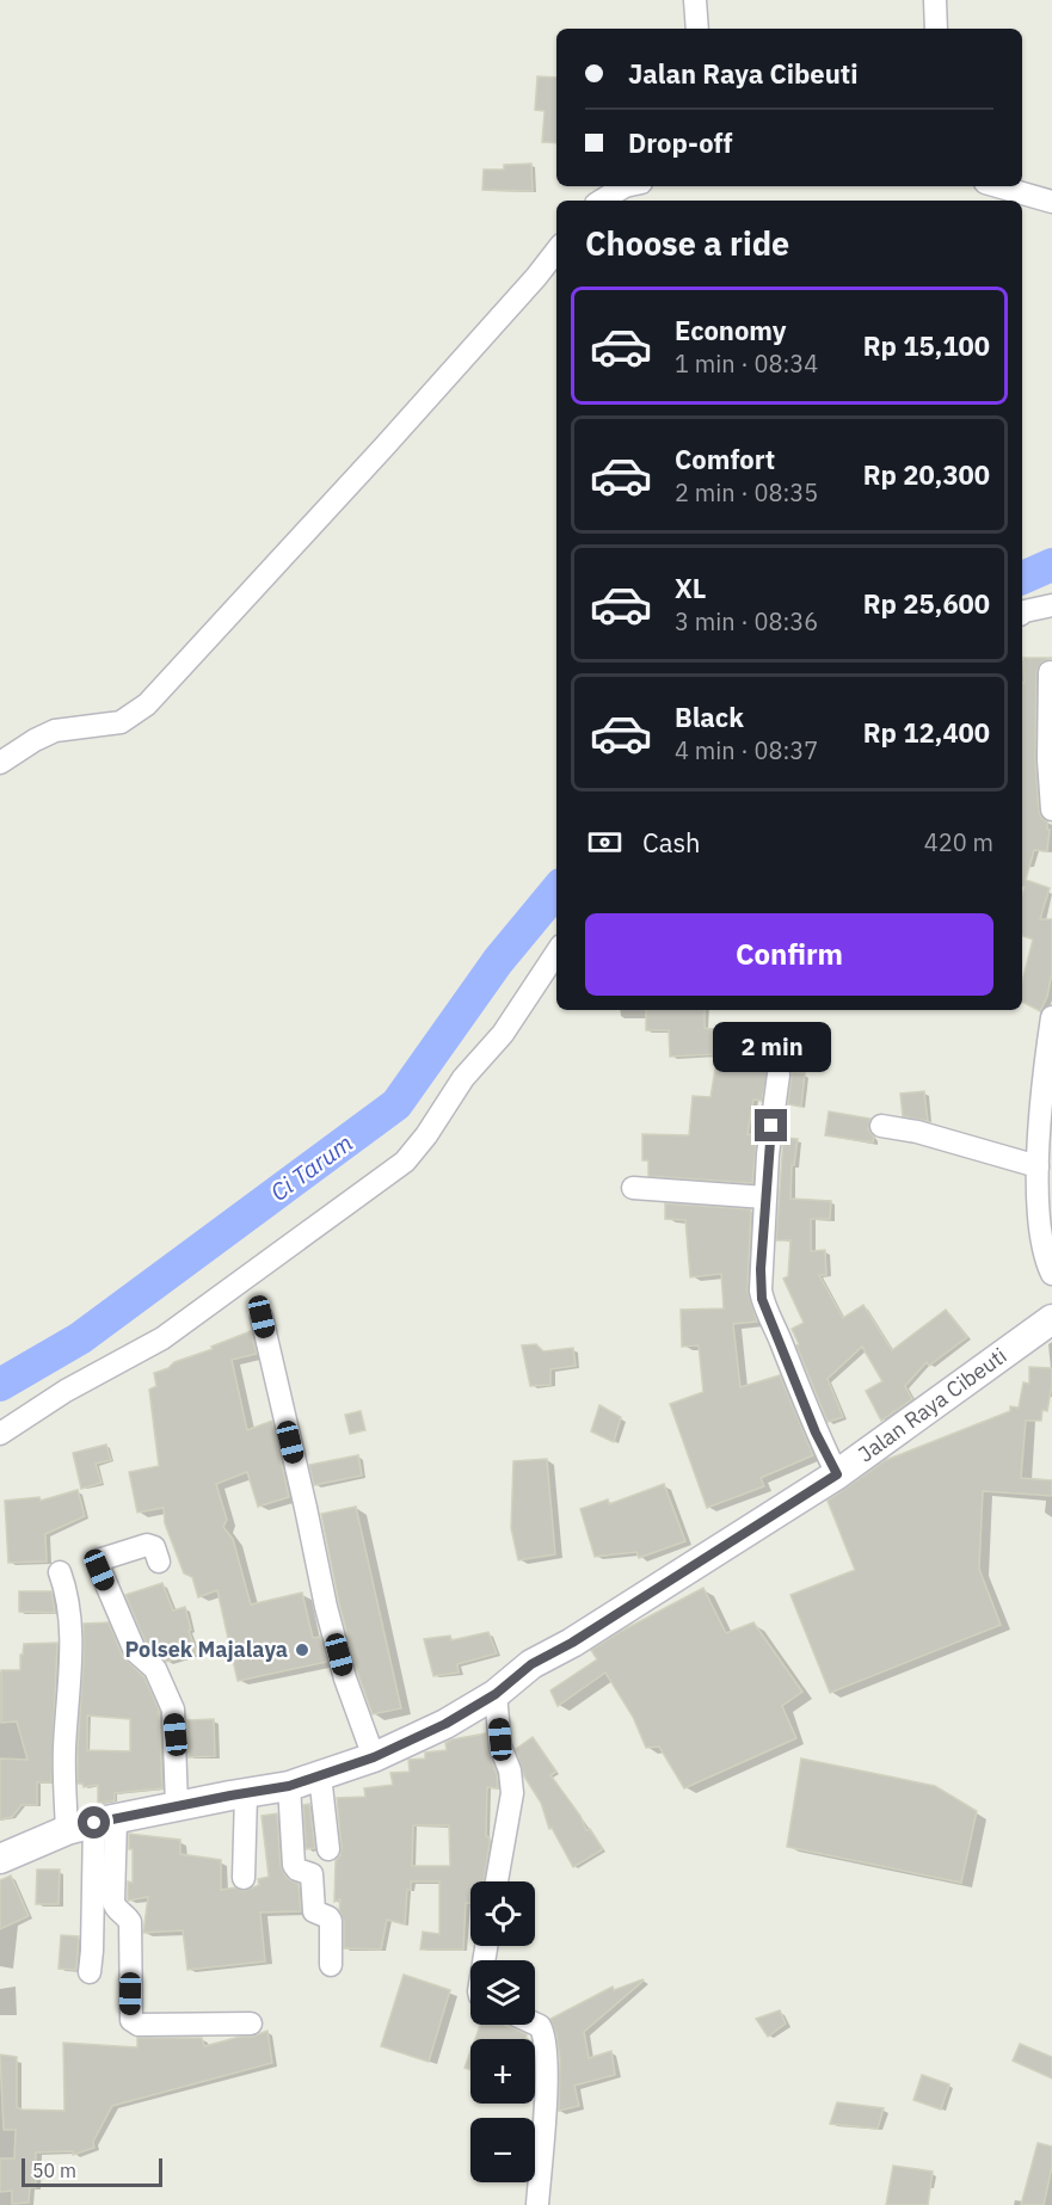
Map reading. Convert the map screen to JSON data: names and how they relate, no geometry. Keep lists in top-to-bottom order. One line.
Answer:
{"streets":{"main road":["Jalan Raya Cibeuti"]},"water":["Ci Tarum"],"places":["Polsek Majalaya"],"scale_bar":"50 m","page":{"banner":["Jalan Raya Cibeuti","Drop-off"],"heading":"Choose a ride","list":[{"name":"Economy","note":"1 min · 08:34","value":"Rp 15,100"},{"name":"Comfort","note":"2 min · 08:35","value":"Rp 20,300"},{"name":"XL","note":"3 min · 08:36","value":"Rp 25,600"},{"name":"Black","note":"4 min · 08:37","value":"Rp 12,400"}],"pay":["Cash","420 m"],"buttons":"Confirm","bubble":"2 min","map_buttons":["+","−"],"scale":"50 m"}}
